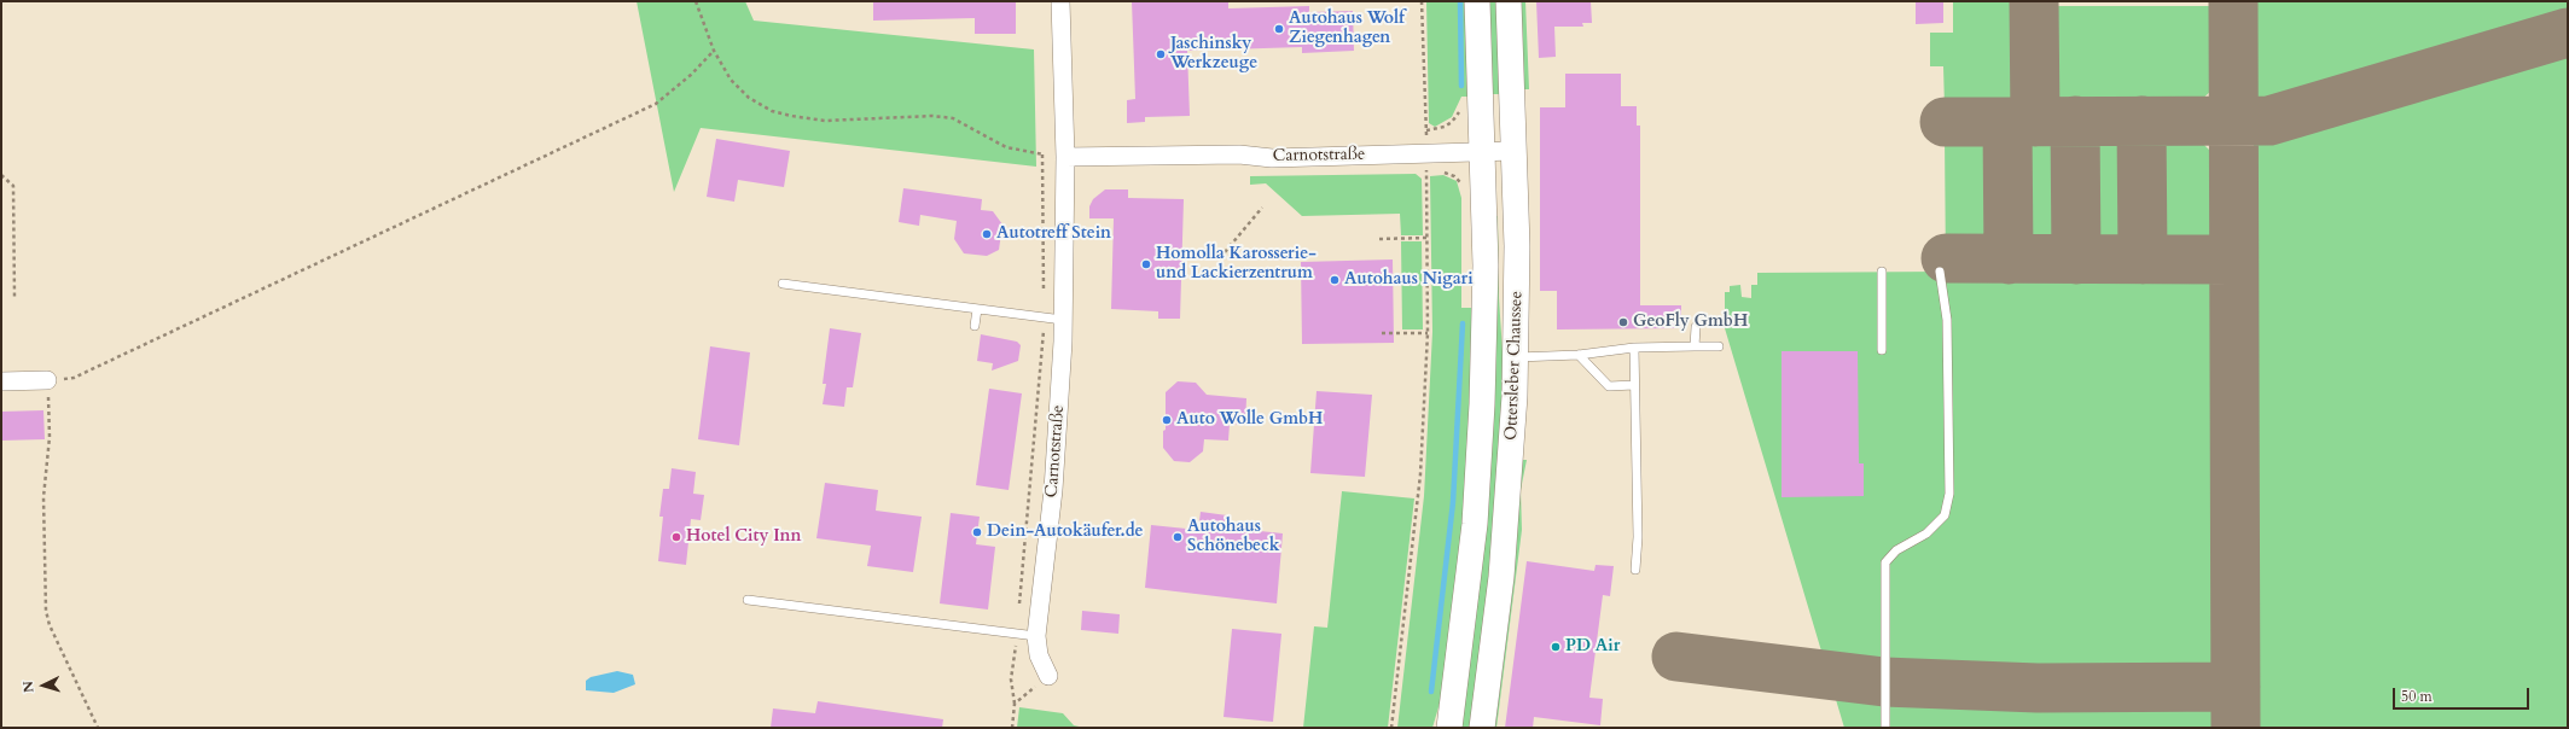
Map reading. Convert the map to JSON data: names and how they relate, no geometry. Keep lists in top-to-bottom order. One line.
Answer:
{"streets":{"main road":["Ottersleber Chaussee"],"street":["Carnotstraße"]},"crossings":[["Carnotstraße","Ottersleber Chaussee"]],"places":["Autohaus Wolf Ziegenhagen","Jaschinsky Werkzeuge","Autotreff Stein","Homolla Karosserie- und Lackierzentrum","Autohaus Nigari","GeoFly GmbH","Auto Wolle GmbH","Dein-Autokäufer.de","Hotel City Inn","Autohaus Schönebeck","PD Air"],"scale_bar":"50 m","north":"left"}
